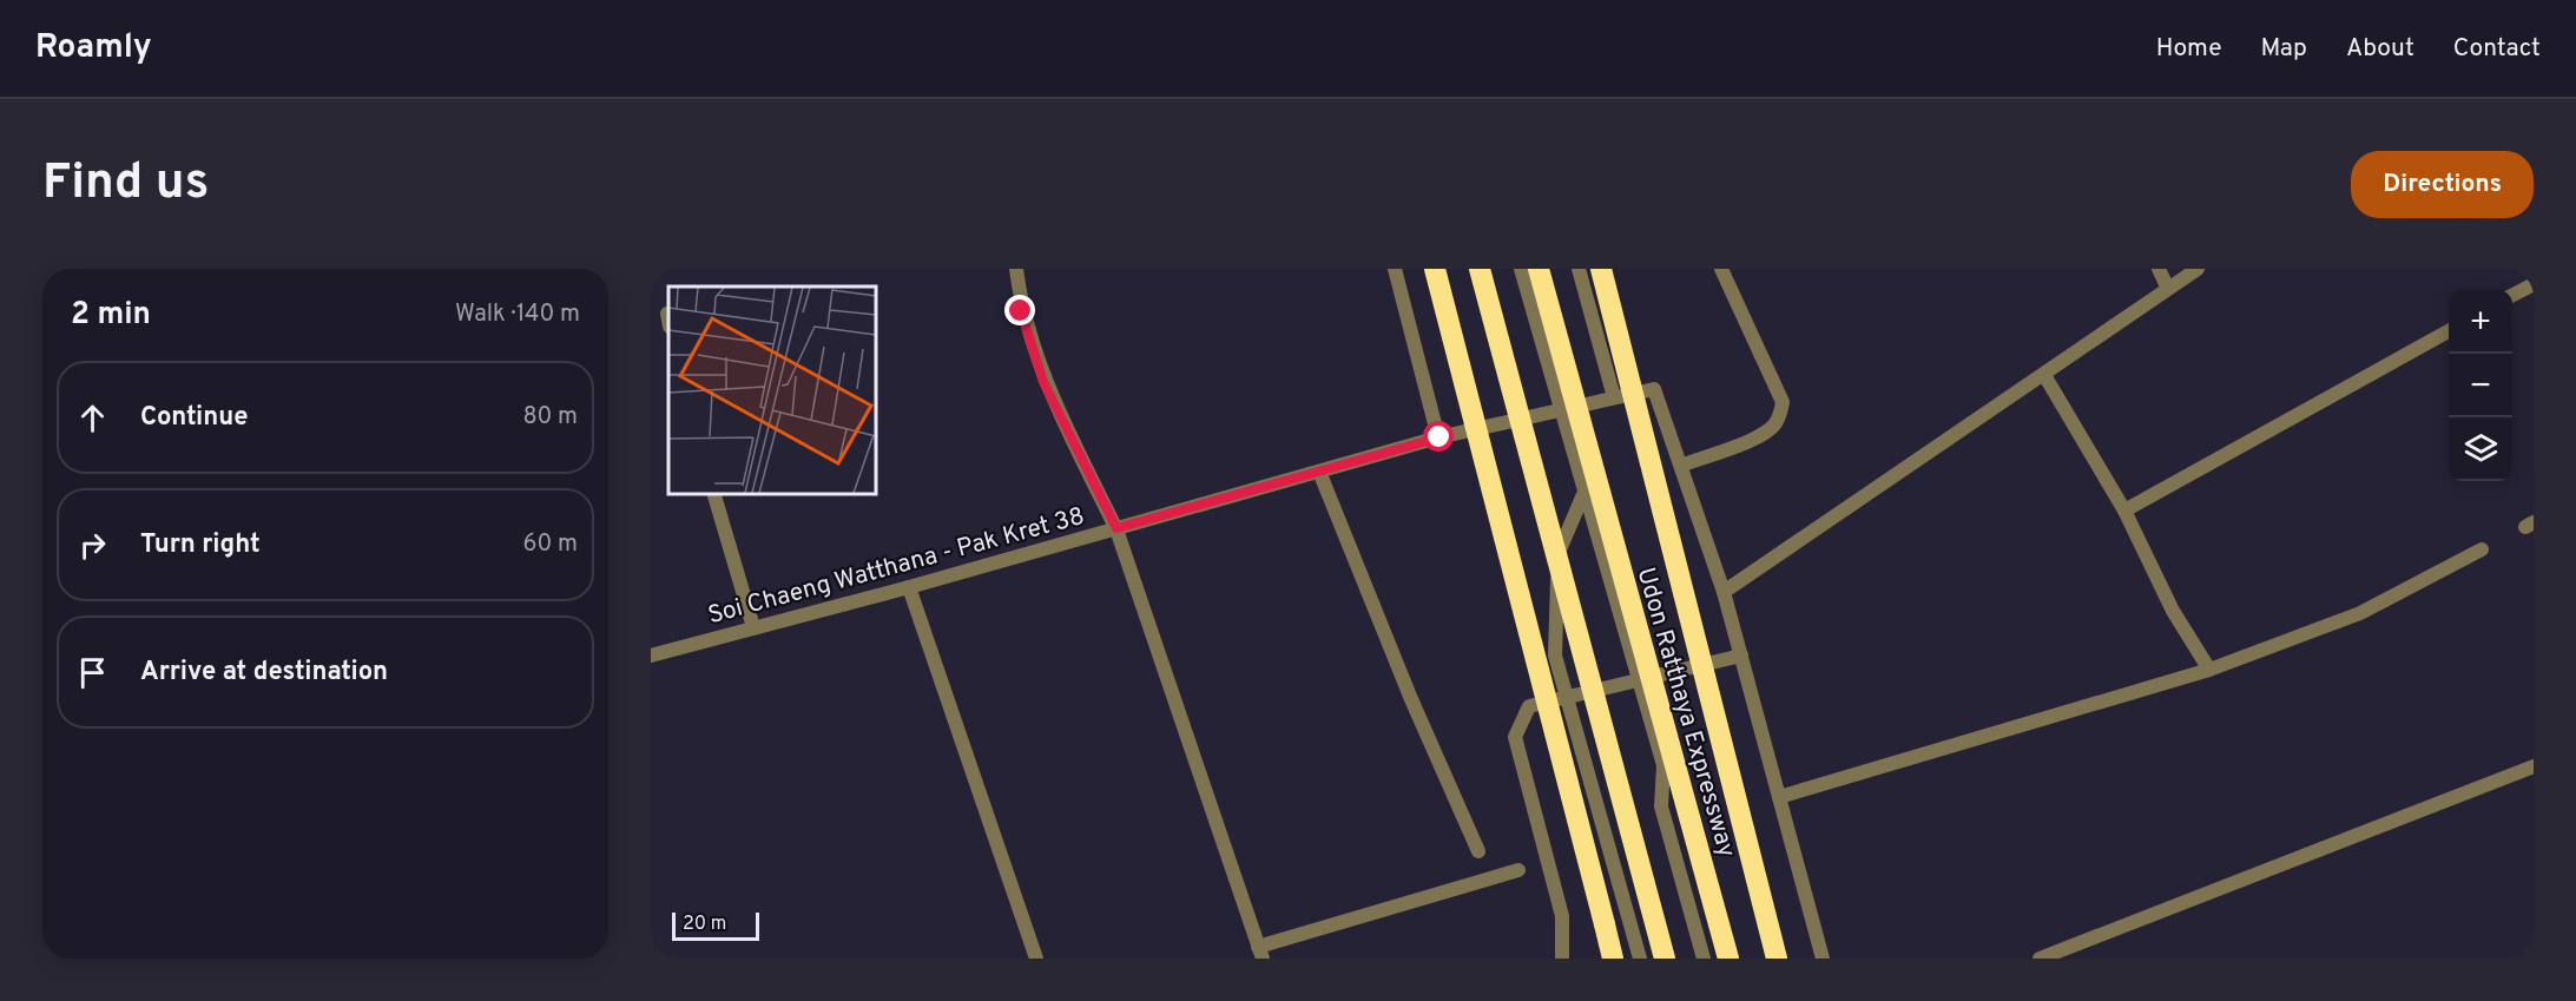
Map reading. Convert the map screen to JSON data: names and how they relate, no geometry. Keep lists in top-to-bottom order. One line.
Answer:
{"streets":{"highway":["Udon Ratthaya Expressway"],"street":["Soi Chaeng Watthana - Pak Kret 38"]},"scale_bar":"20 m","page":{"header":"Roamly","nav":["Home","Map","About","Contact"],"buttons":"Directions","title":"Find us","heading":["2 min","Walk · 140 m"],"map_buttons":["+","−"],"list":[["Continue","80 m"],["Turn right","60 m"],"Arrive at destination"],"scale":"20 m"}}
